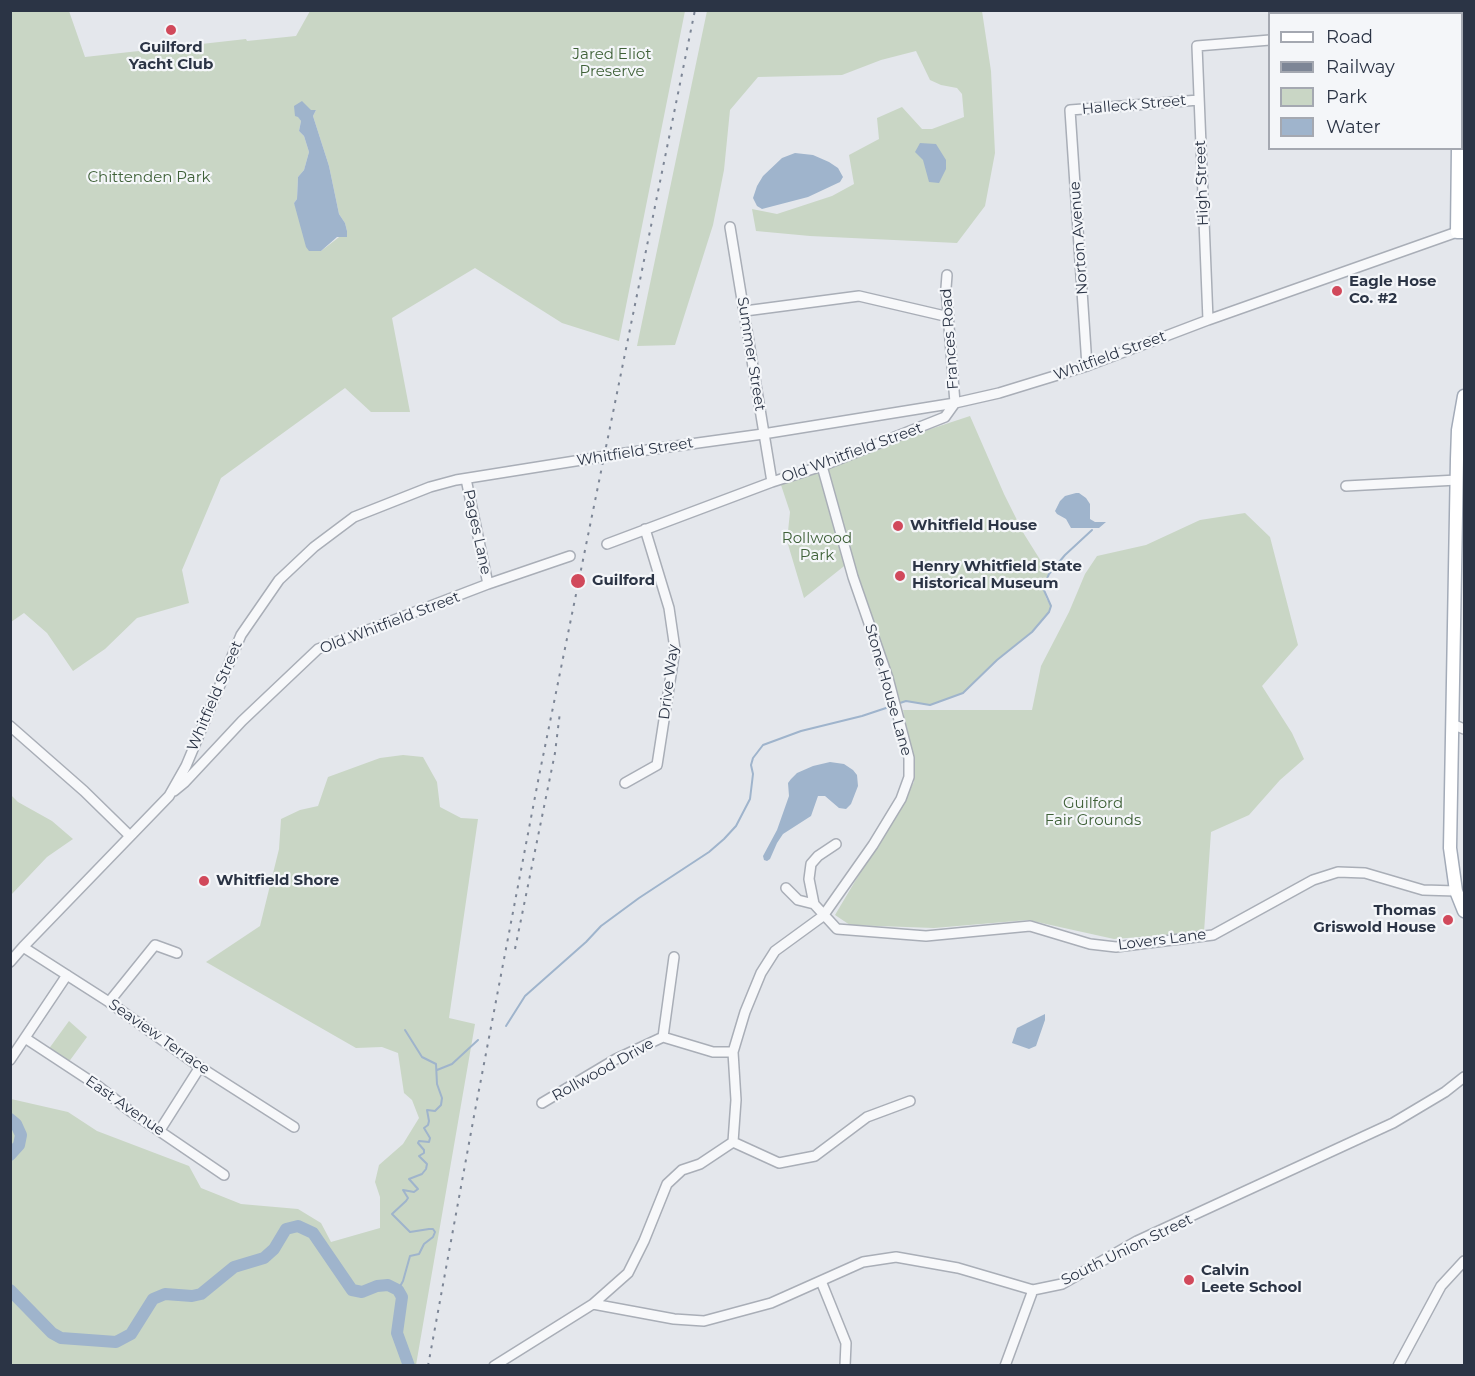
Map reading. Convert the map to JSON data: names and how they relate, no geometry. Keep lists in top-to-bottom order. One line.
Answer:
{"streets":{"street":["Halleck Street","High Street","Norton Avenue","Frances Road","Summer Street","Whitfield Street","Old Whitfield Street","Pages Lane","Drive Way","Stone House Lane","Lovers Lane","Seaview Terrace","Rollwood Drive","East Avenue","South Union Street"]},"crossings":[["Halleck Street","High Street"],["Halleck Street","Norton Avenue"],["High Street","Whitfield Street"],["Norton Avenue","Whitfield Street"],["Frances Road","Whitfield Street"],["Frances Road","Old Whitfield Street"],["Summer Street","Whitfield Street"],["Summer Street","Old Whitfield Street"],["Whitfield Street","Old Whitfield Street"],["Whitfield Street","Pages Lane"],["Whitfield Street","Seaview Terrace"],["Old Whitfield Street","Pages Lane"],["Old Whitfield Street","Drive Way"],["Old Whitfield Street","Stone House Lane"],["Stone House Lane","Lovers Lane"],["Stone House Lane","Rollwood Drive"]],"parks":["Jared Eliot Preserve","Chittenden Park","Rollwood Park","Guilford Fair Grounds"],"places":["Guilford Yacht Club","Eagle Hose Co. #2","Whitfield House","Henry Whitfield State Historical Museum","Guilford","Whitfield Shore","Thomas Griswold House","Calvin Leete School"],"legend":["Road","Railway","Park","Water"]}
